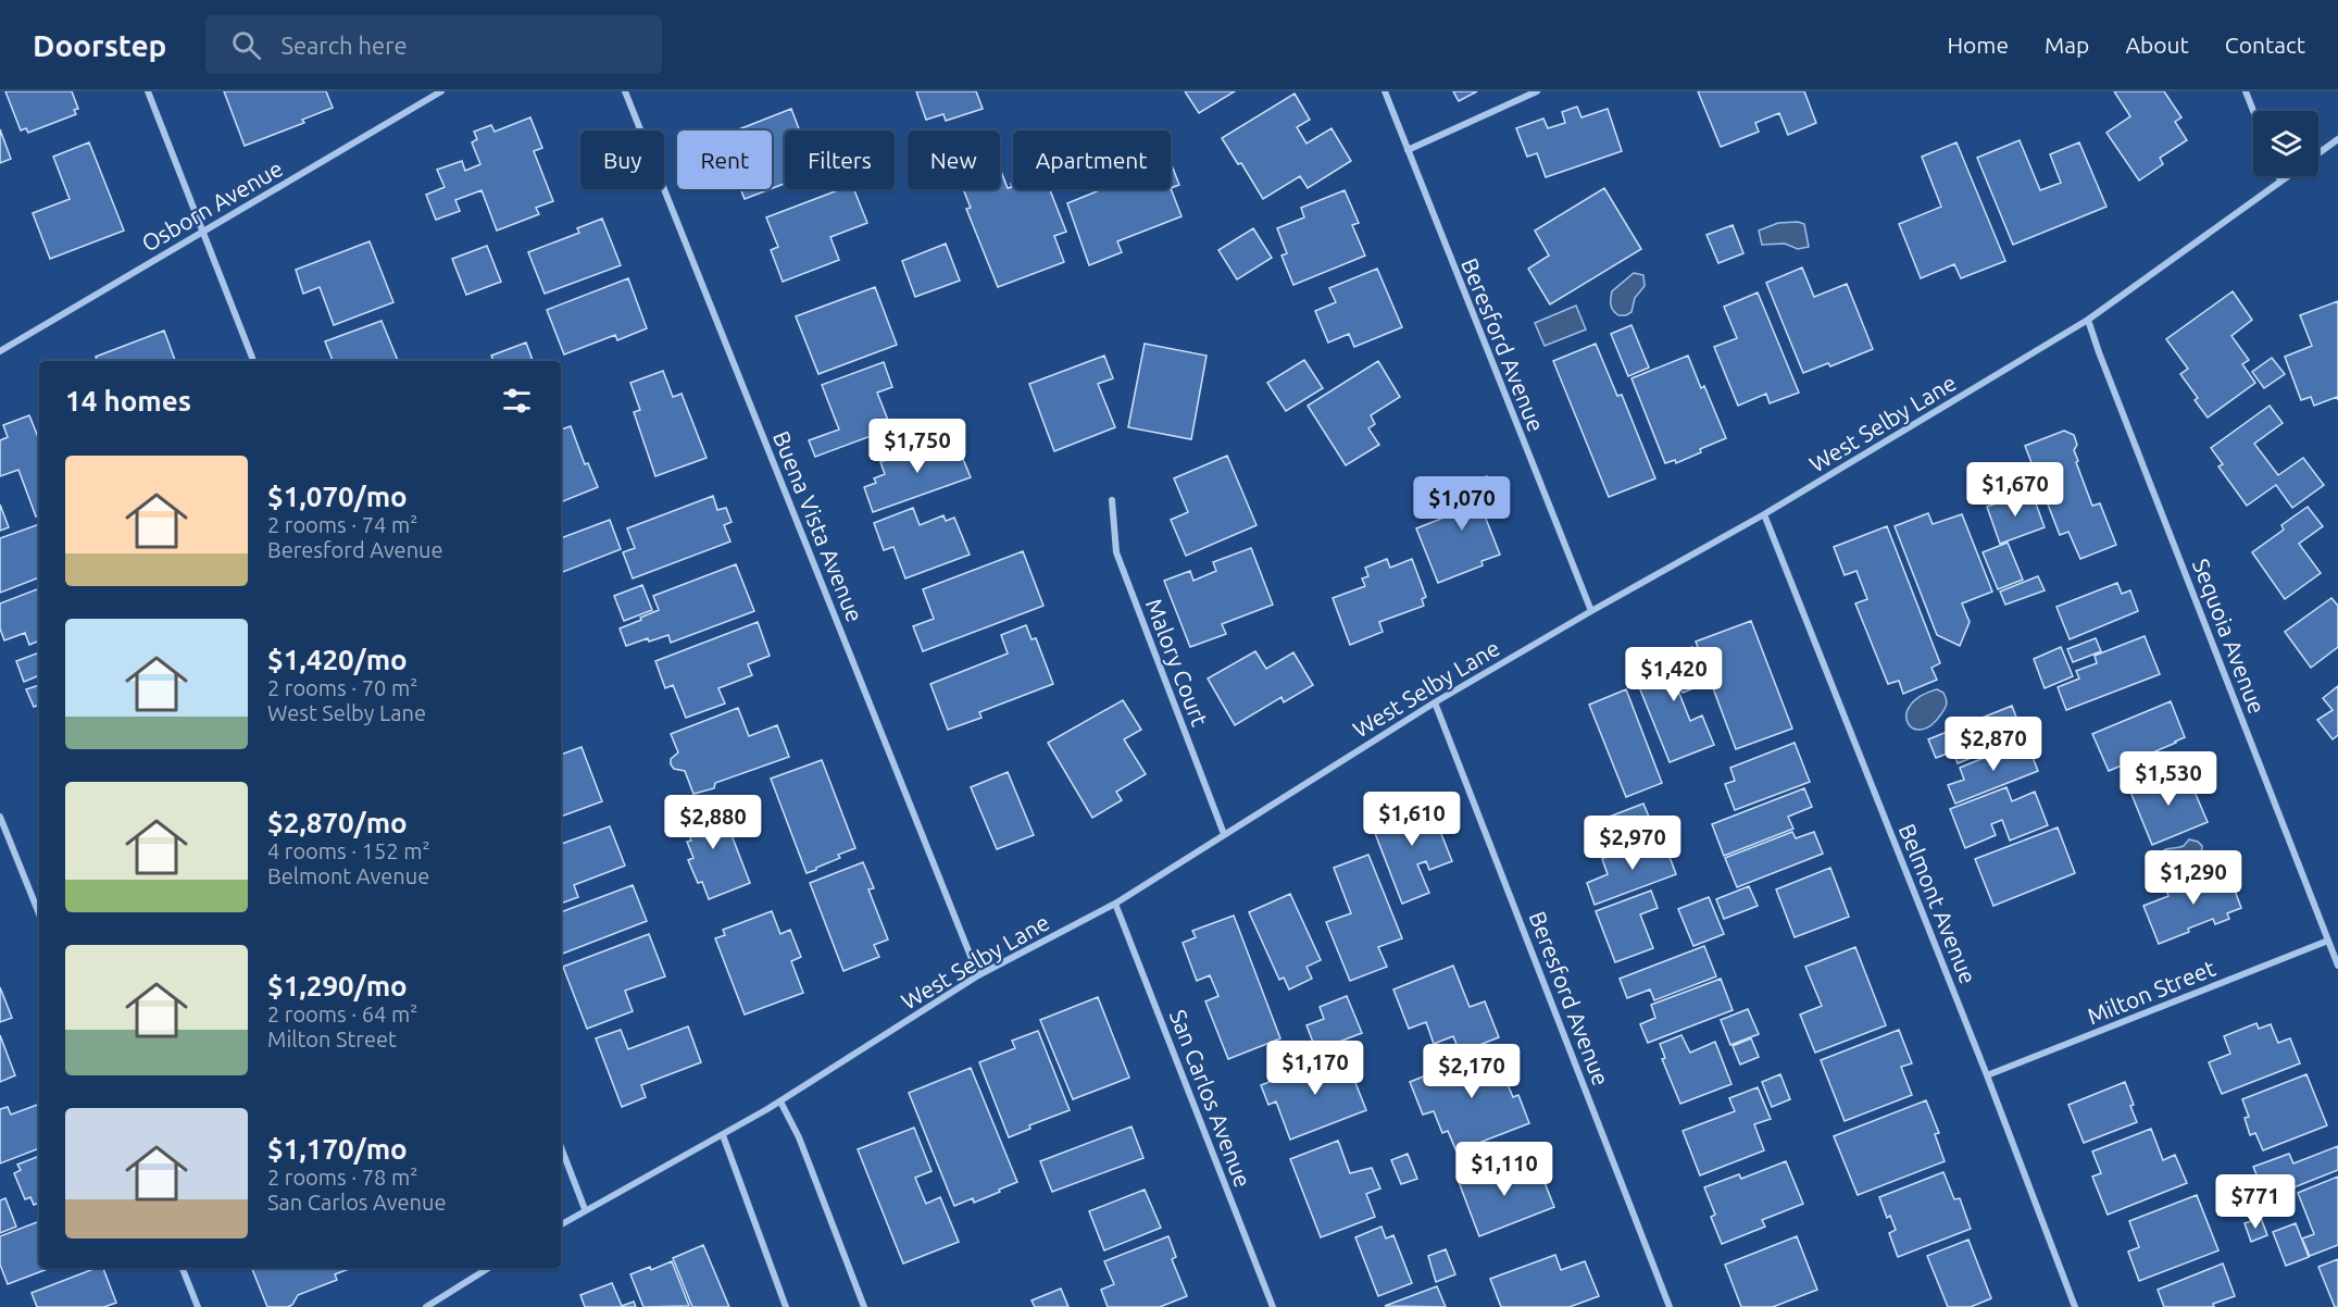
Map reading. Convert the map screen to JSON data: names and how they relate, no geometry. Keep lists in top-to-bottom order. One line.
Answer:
{"streets":{"street":["Osborn Avenue","Beresford Avenue","West Selby Lane","Buena Vista Avenue","Sequoia Avenue","Malory Court","Belmont Avenue","Milton Street","San Carlos Avenue"]},"crossings":[["Beresford Avenue","West Selby Lane"],["West Selby Lane","Buena Vista Avenue"],["West Selby Lane","Sequoia Avenue"],["West Selby Lane","Malory Court"],["West Selby Lane","Belmont Avenue"],["West Selby Lane","San Carlos Avenue"],["Sequoia Avenue","Milton Street"],["Belmont Avenue","Milton Street"]],"page":{"header":"Doorstep","search":"Search here","nav":["Home","Map","About","Contact"],"chip":["Buy","Rent","Filters","New","Apartment"],"heading":"14 homes","price":["$1,750","$1,670","$1,070","$1,420","$2,870","$1,530","$1,610","$2,880","$2,970","$1,290","$1,170","$2,170","$1,110","$771"],"list":[{"name":"$1,070/mo","note":"2 rooms · 74 m² · Beresford Avenue"},{"name":"$1,420/mo","note":"2 rooms · 70 m² · West Selby Lane"},{"name":"$2,870/mo","note":"4 rooms · 152 m² · Belmont Avenue"},{"name":"$1,290/mo","note":"2 rooms · 64 m² · Milton Street"},{"name":"$1,170/mo","note":"2 rooms · 78 m² · San Carlos Avenue"}]}}
